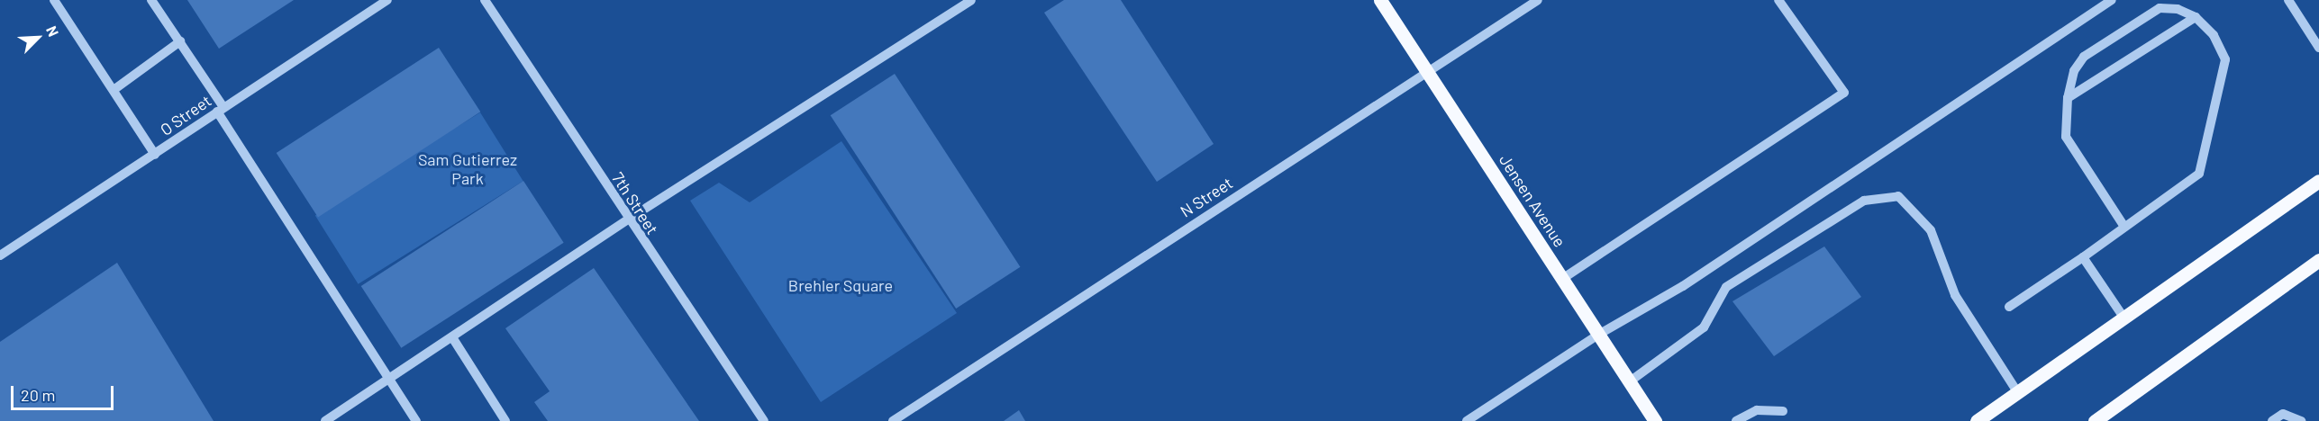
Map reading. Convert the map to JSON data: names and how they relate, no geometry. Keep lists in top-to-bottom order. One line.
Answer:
{"streets":{"main road":["Jensen Avenue"],"street":["O Street","N Street","7th Street"]},"crossings":[["N Street","Jensen Avenue"]],"parks":["Sam Gutierrez Park","Brehler Square"],"scale_bar":"20 m","north":"top right"}
